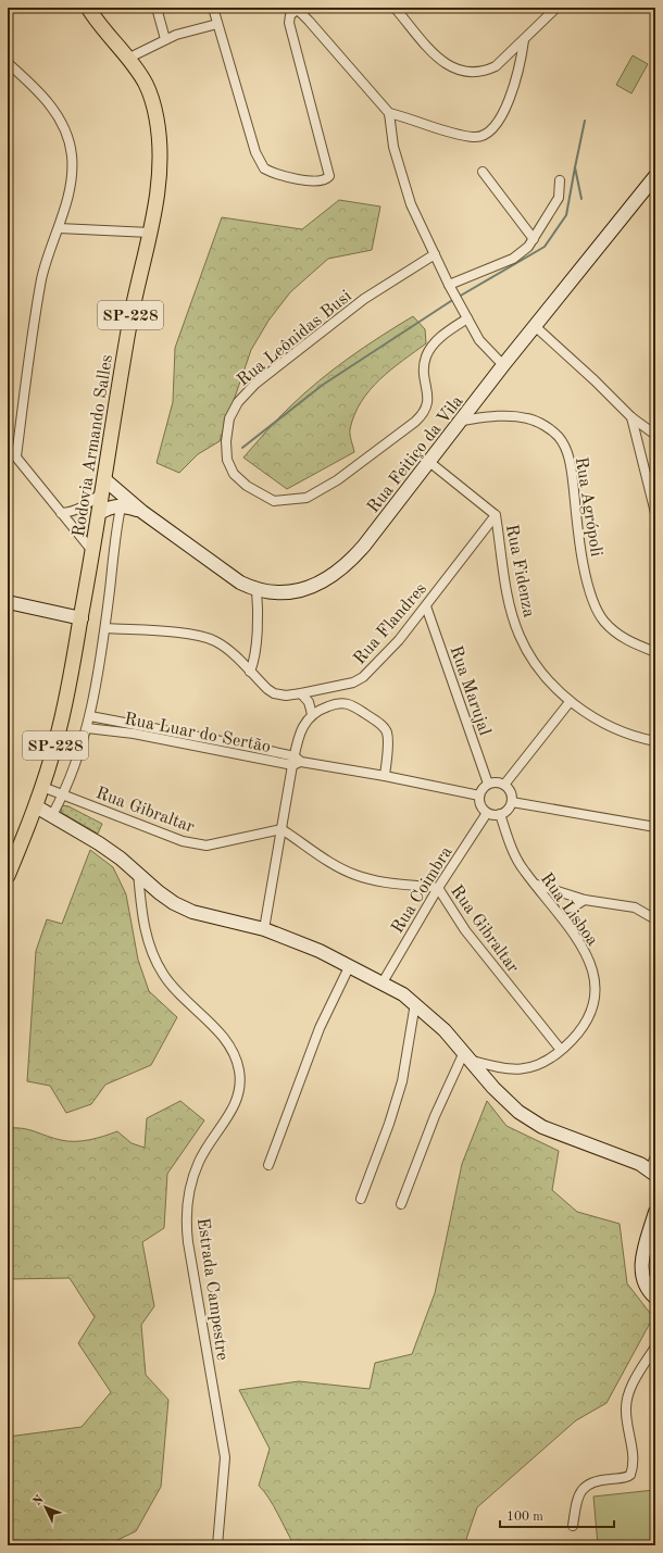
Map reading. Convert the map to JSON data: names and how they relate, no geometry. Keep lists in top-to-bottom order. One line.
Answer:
{"streets":{"main road":["SP-228","Rodovia Armando Salles"],"street":["Rua Leônidas Busi","Rua Feitiço da Vila","Rua Agrópoli","Rua Fidenza","Rua Flandres","Rua Marujal","Rua Luar do Sertão","Rua Gibraltar","Rua Coimbra","Rua Lisboa","Estrada Campestre"]},"crossings":[["Rodovia Armando Salles","Rua Feitiço da Vila"],["Rodovia Armando Salles","Rua Gibraltar"],["Rua Feitiço da Vila","Rua Agrópoli"],["Rua Fidenza","Rua Flandres"],["Rua Flandres","Rua Marujal"],["Rua Marujal","Rua Luar do Sertão"],["Rua Marujal","Rua Coimbra"],["Rua Marujal","Rua Lisboa"],["Rua Luar do Sertão","Rua Coimbra"],["Rua Luar do Sertão","Rua Lisboa"],["Rua Gibraltar","Rua Coimbra"],["Rua Gibraltar","Rua Lisboa"],["Rua Coimbra","Rua Lisboa"]],"scale_bar":"100 m","north":"top left"}
